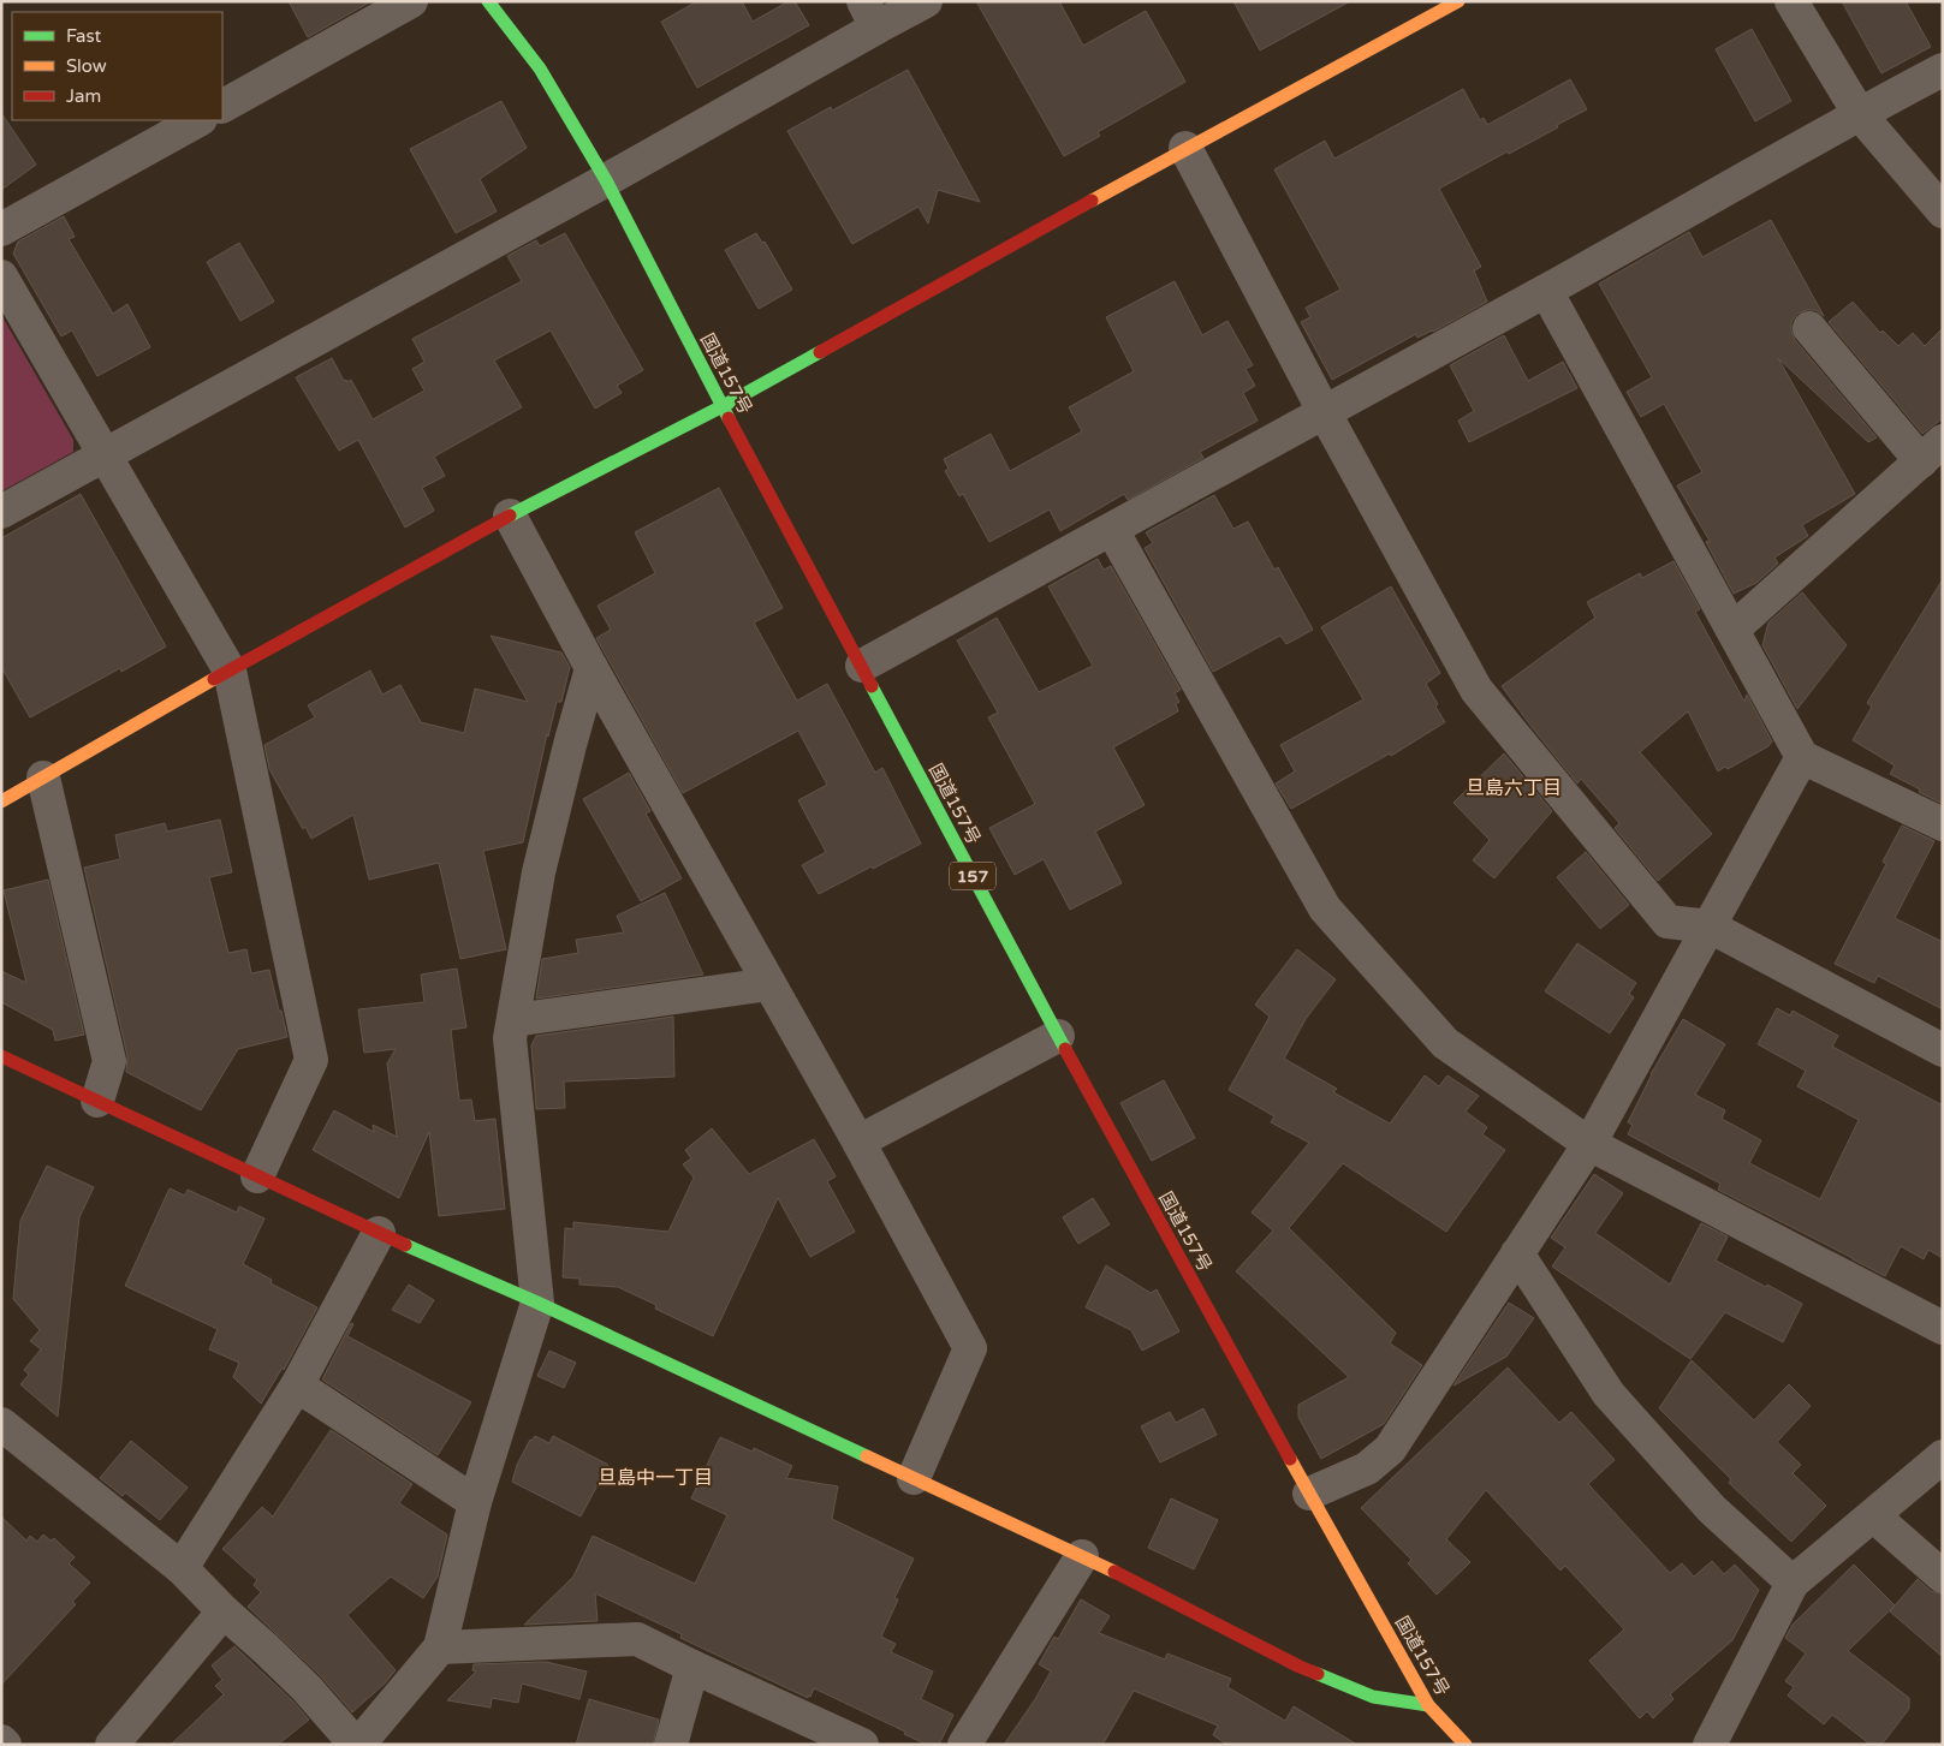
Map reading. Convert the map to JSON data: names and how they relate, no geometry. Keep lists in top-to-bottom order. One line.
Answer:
{"streets":{"main road":["国道157号","157"]},"districts":["旦島六丁目","旦島中一丁目"],"legend":["Fast","Slow","Jam"]}
